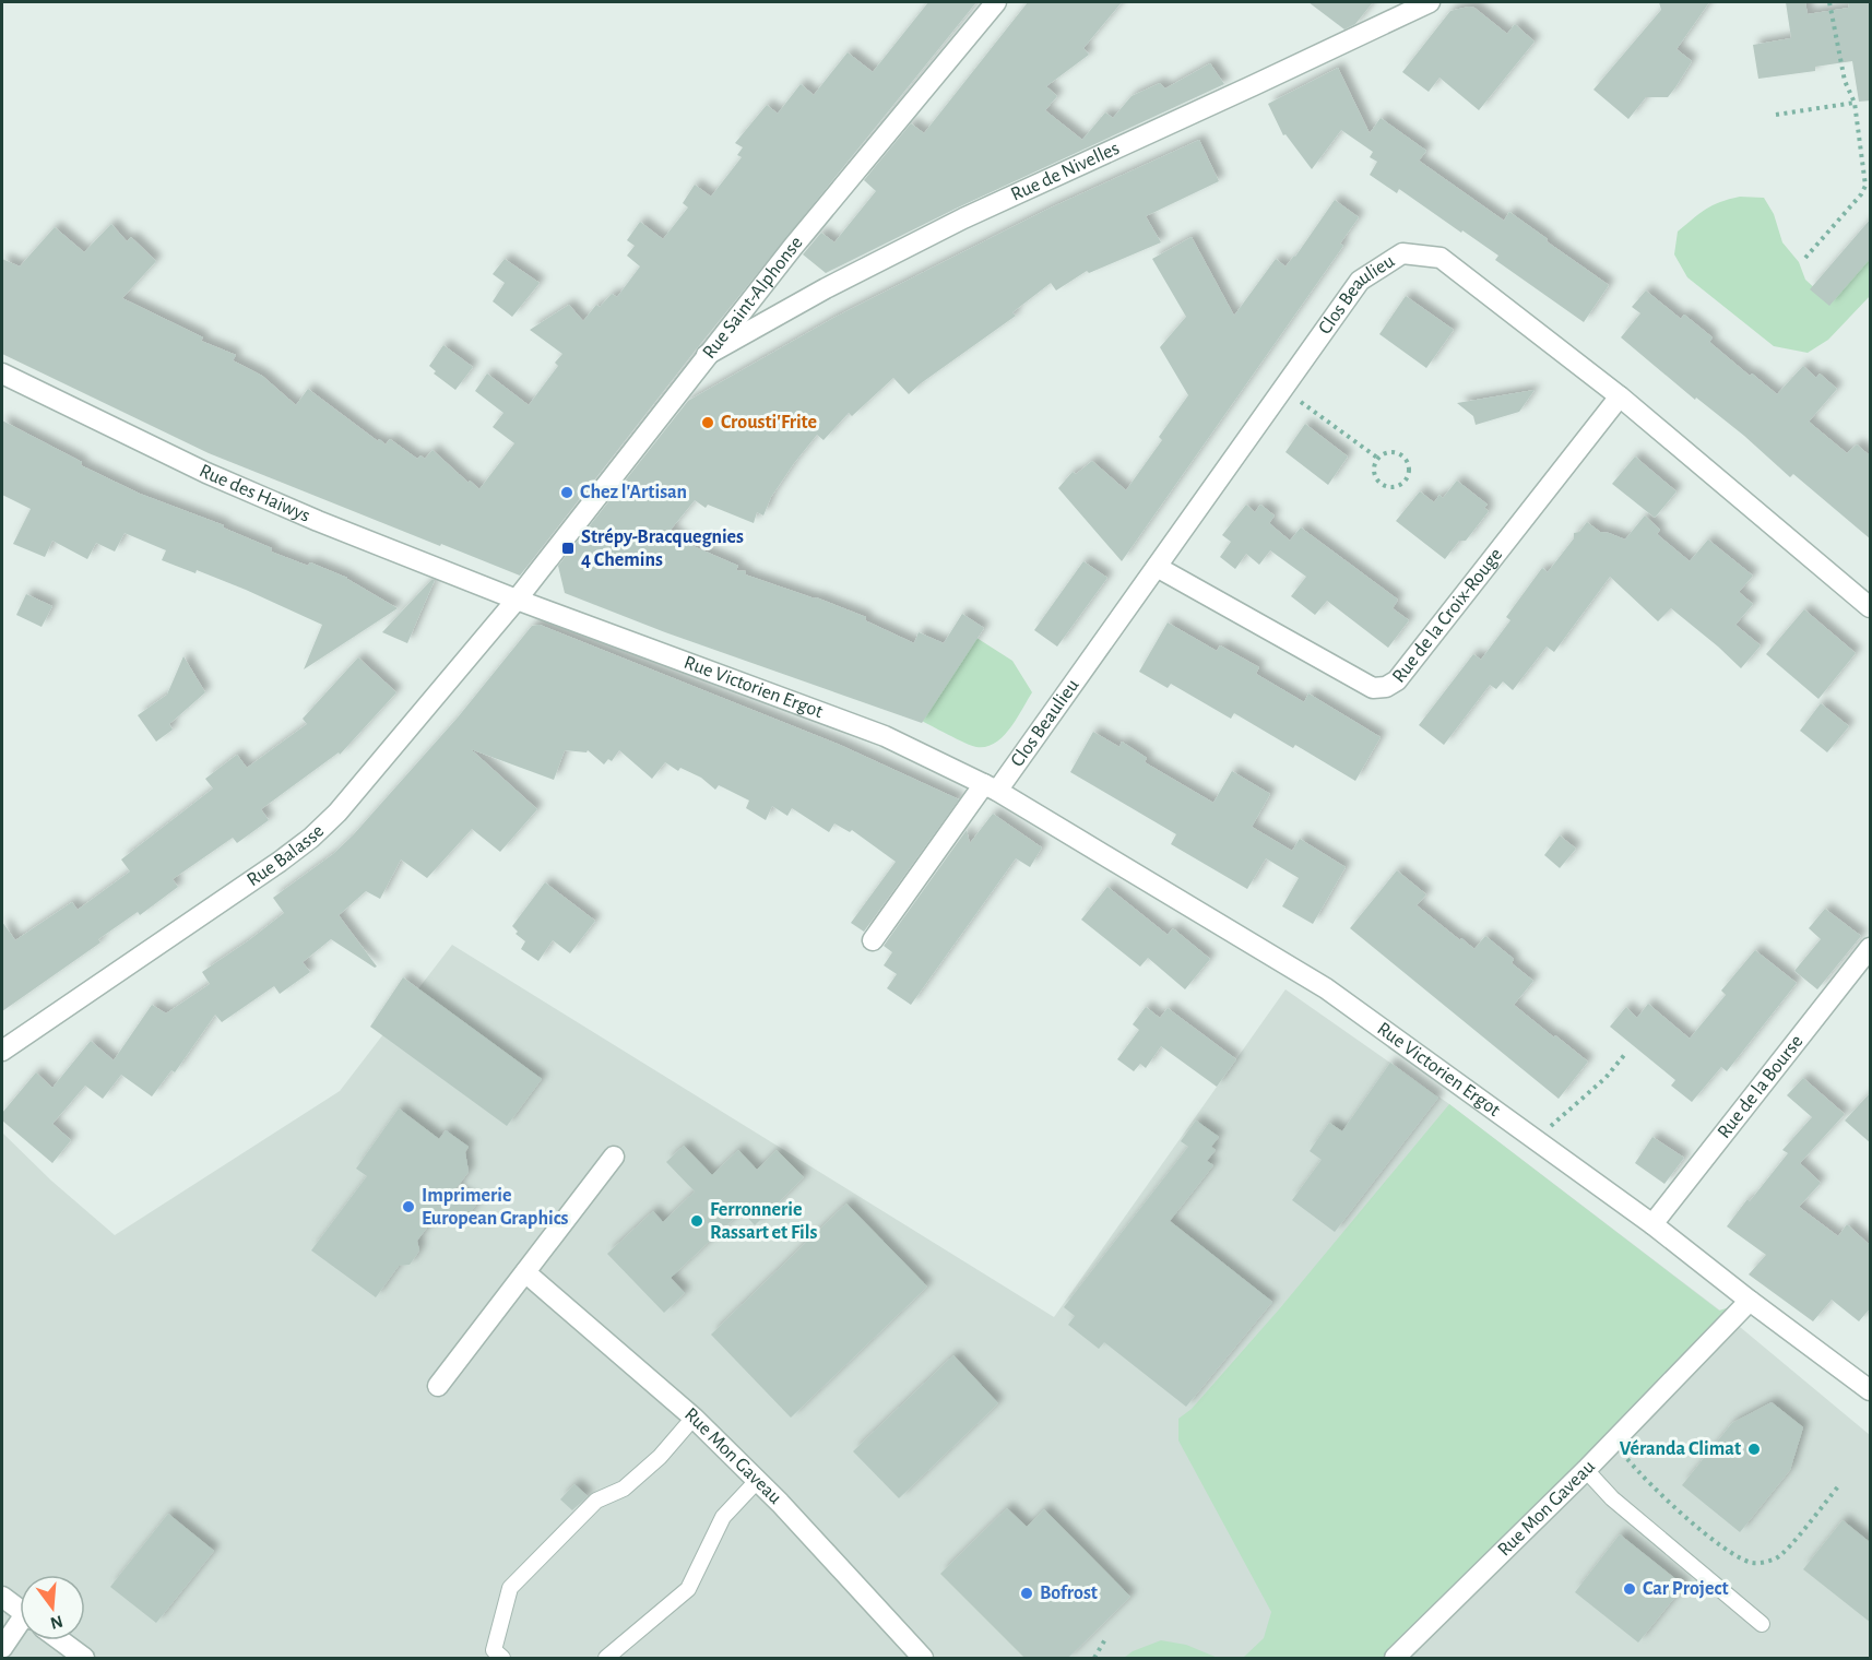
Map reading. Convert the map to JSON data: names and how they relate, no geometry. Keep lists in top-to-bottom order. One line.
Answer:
{"streets":{"street":["Rue de Nivelles","Clos Beaulieu","Rue Saint-Alphonse","Rue des Haiwys","Rue de la Croix-Rouge","Rue Victorien Ergot","Rue Balasse","Rue de la Bourse","Rue Mon Gaveau"]},"crossings":[["Rue de Nivelles","Rue Saint-Alphonse"],["Clos Beaulieu","Rue de la Croix-Rouge"],["Clos Beaulieu","Rue Victorien Ergot"],["Rue Saint-Alphonse","Rue des Haiwys"],["Rue Saint-Alphonse","Rue Victorien Ergot"],["Rue Saint-Alphonse","Rue Balasse"],["Rue des Haiwys","Rue Victorien Ergot"],["Rue des Haiwys","Rue Balasse"],["Rue Victorien Ergot","Rue Balasse"],["Rue Victorien Ergot","Rue de la Bourse"],["Rue Victorien Ergot","Rue Mon Gaveau"]],"places":{"other":["Crousti'Frite","Chez l'Artisan","Imprimerie European Graphics","Ferronnerie Rassart et Fils","Véranda Climat","Car Project","Bofrost"],"transit":["Strépy-Bracquegnies 4 Chemins"]},"north":"bottom"}
